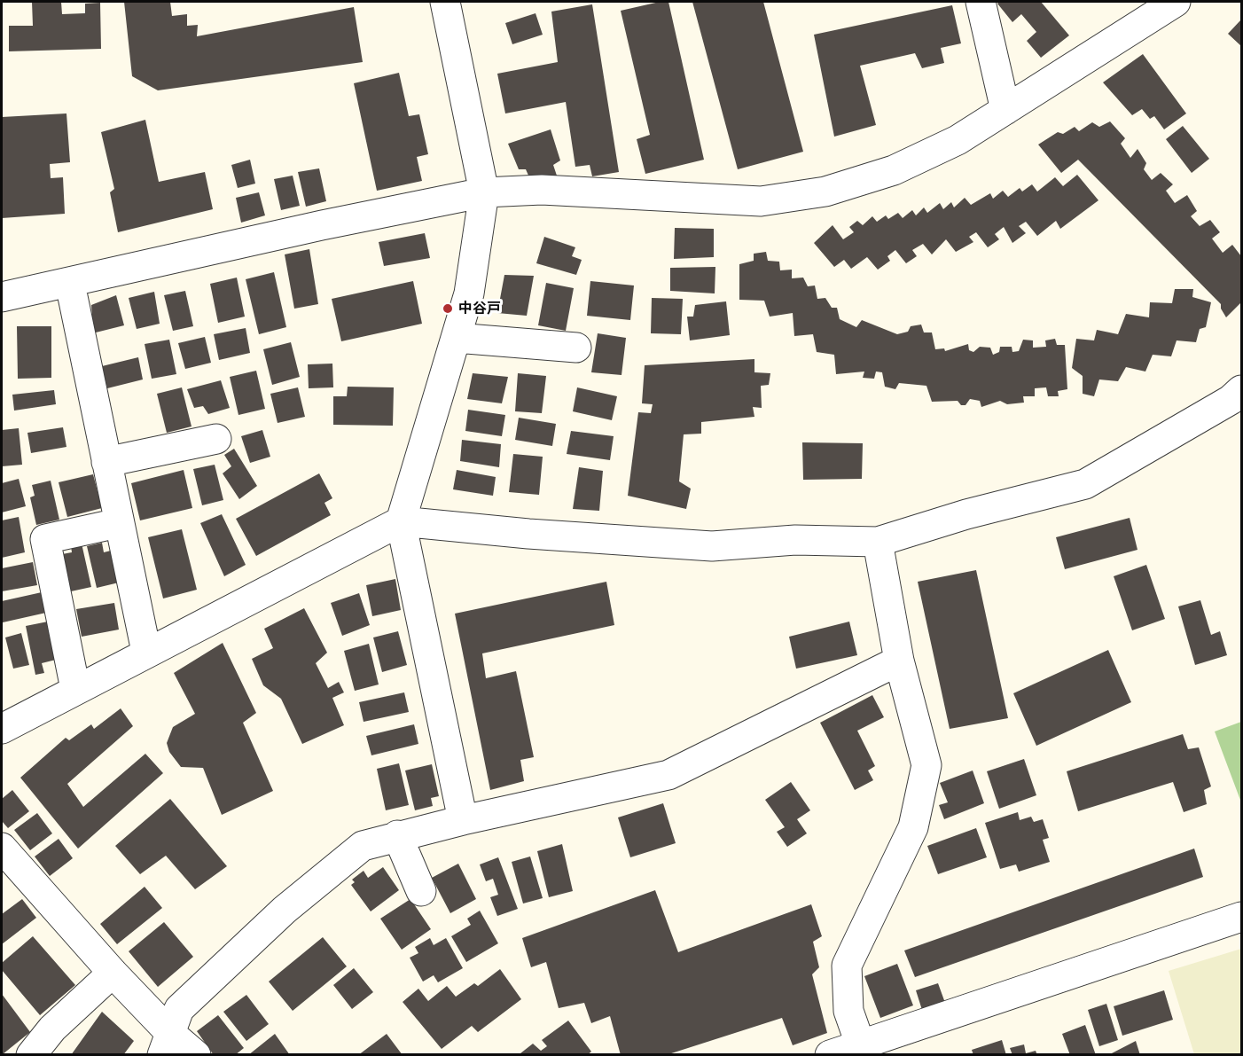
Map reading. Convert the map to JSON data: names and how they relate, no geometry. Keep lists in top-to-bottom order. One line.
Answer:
{"places":["中谷戸"]}
